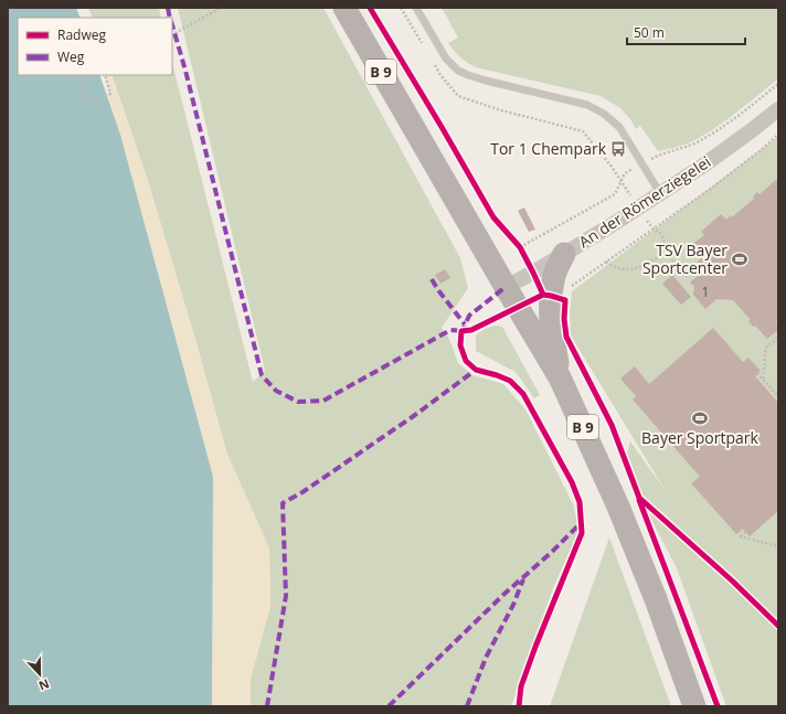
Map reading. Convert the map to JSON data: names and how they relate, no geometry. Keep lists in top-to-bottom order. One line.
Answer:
{"streets":{"main road":["B 9"],"street":["An der Römerziegelei"]},"crossings":[["B 9","An der Römerziegelei"]],"places":{"bus stop":["Tor 1 Chempark"],"sports":["TSV Bayer Sportcenter","Bayer Sportpark"]},"house_numbers":["1"],"legend":["Radweg","Weg"],"scale_bar":"50 m","north":"bottom"}
